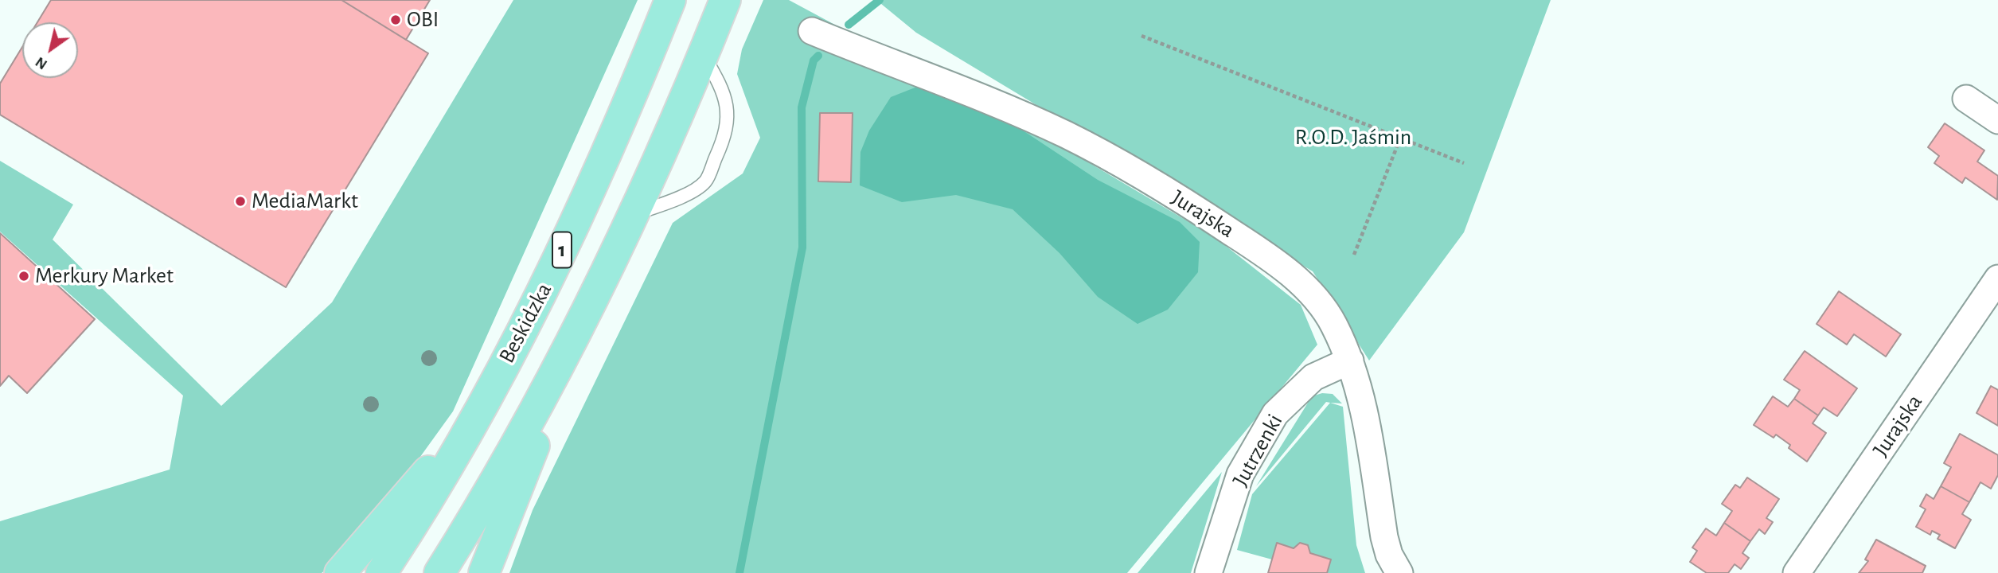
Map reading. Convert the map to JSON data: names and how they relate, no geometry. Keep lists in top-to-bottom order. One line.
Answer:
{"streets":{"main road":["1","Beskidzka"],"street":["Jurajska","Jutrzenki"]},"crossings":[["Jurajska","Jutrzenki"]],"parks":["R.O.D. Jaśmin"],"places":["OBI","MediaMarkt","Merkury Market"],"north":"bottom left"}
